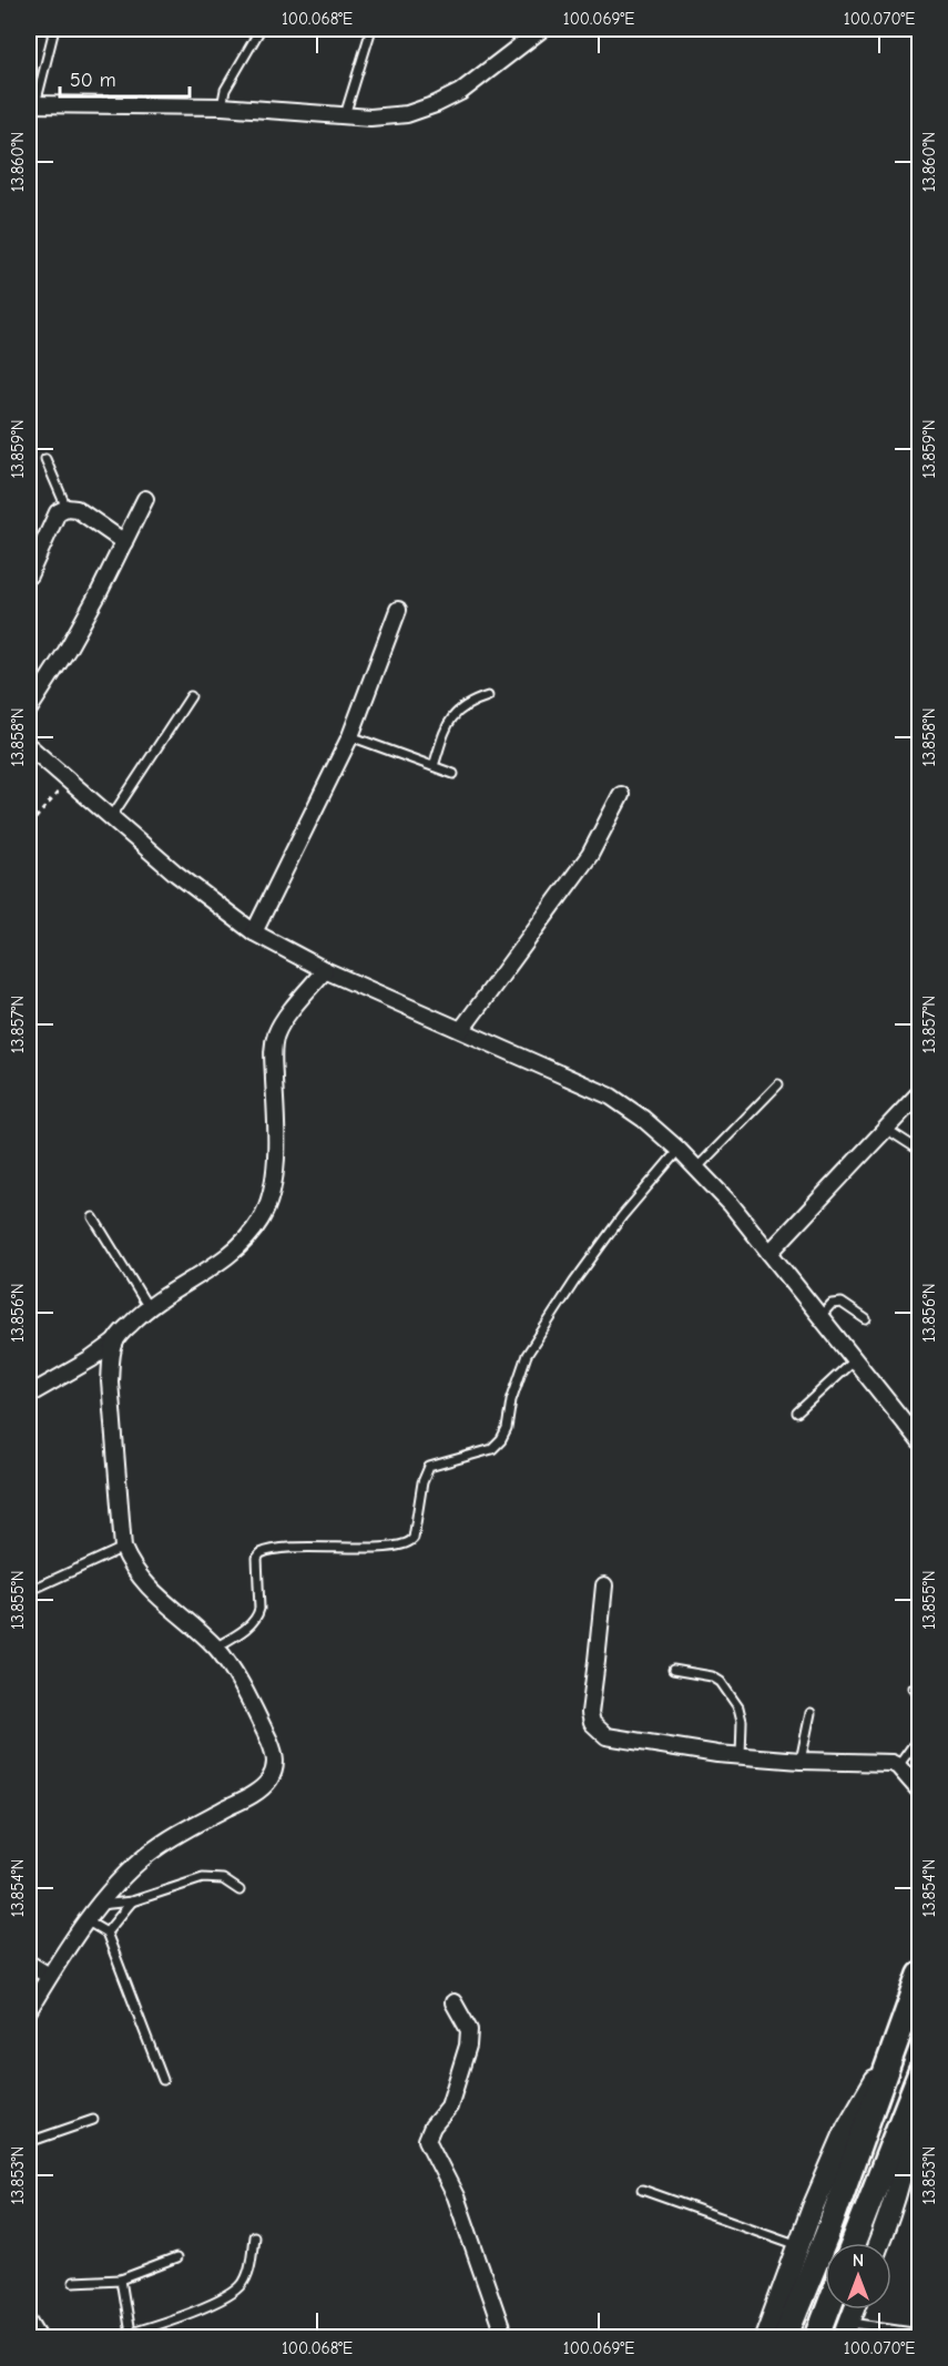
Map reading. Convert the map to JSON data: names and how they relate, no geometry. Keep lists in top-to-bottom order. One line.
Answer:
{"scale_bar":"50 m","north":"top","coordinates":["100.068°E","100.069°E","100.070°E","13.860°N","13.859°N","13.858°N","13.857°N","13.856°N","13.855°N","13.854°N","13.853°N"]}
